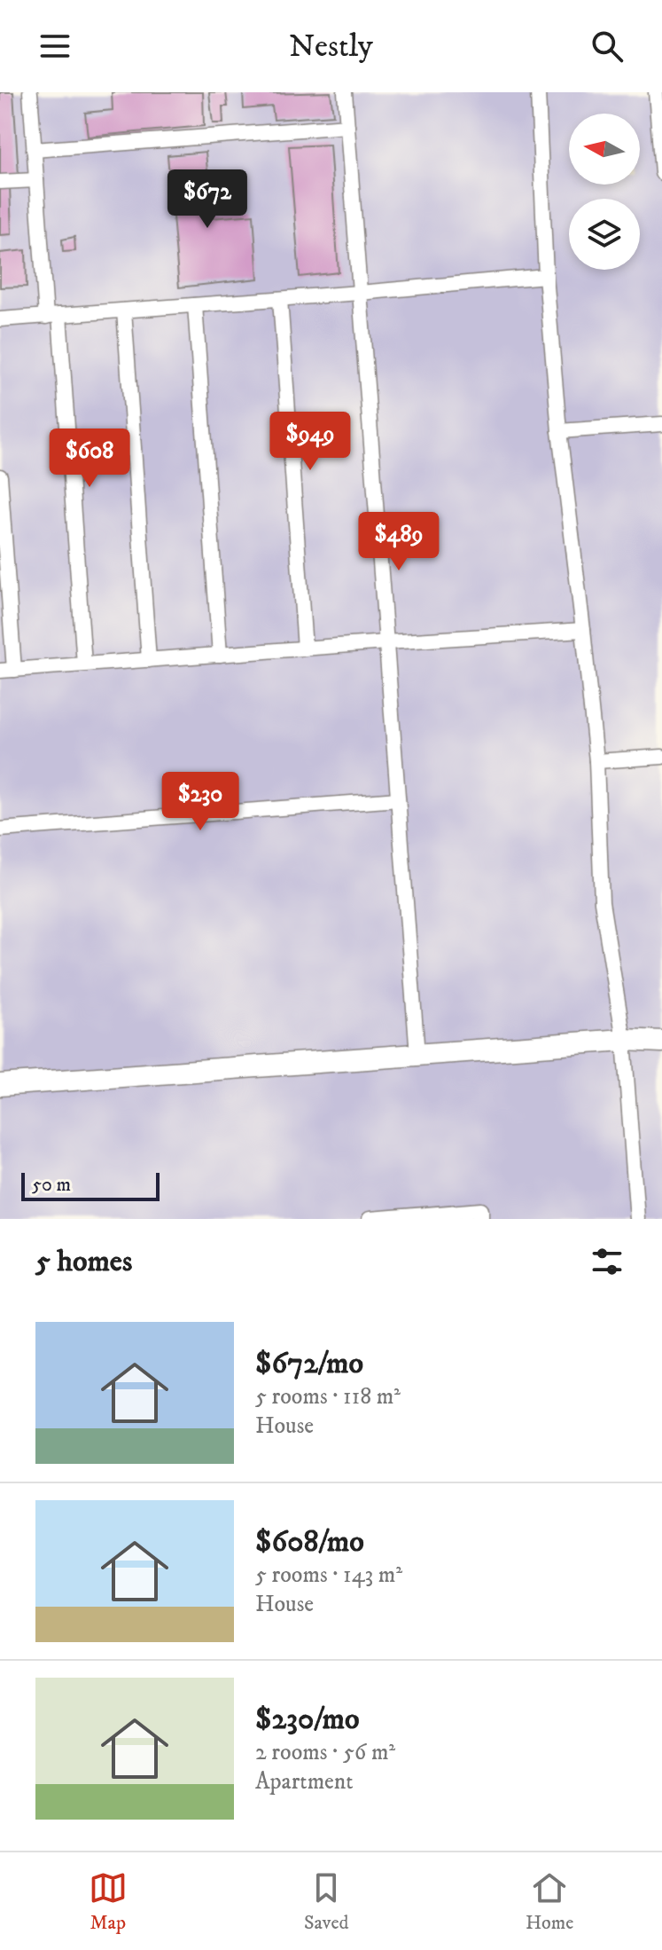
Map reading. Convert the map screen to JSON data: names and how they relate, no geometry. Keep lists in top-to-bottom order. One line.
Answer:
{"scale_bar":"50 m","north":"left","page":{"header":"Nestly","price":["$672","$949","$608","$489","$230"],"scale":"50 m","heading":"5 homes","list":[{"name":"$672/mo","note":"5 rooms · 118 m² · House"},{"name":"$608/mo","note":"5 rooms · 143 m² · House"},{"name":"$230/mo","note":"2 rooms · 56 m² · Apartment"}],"tabs":["Map","Saved","Home"]}}
